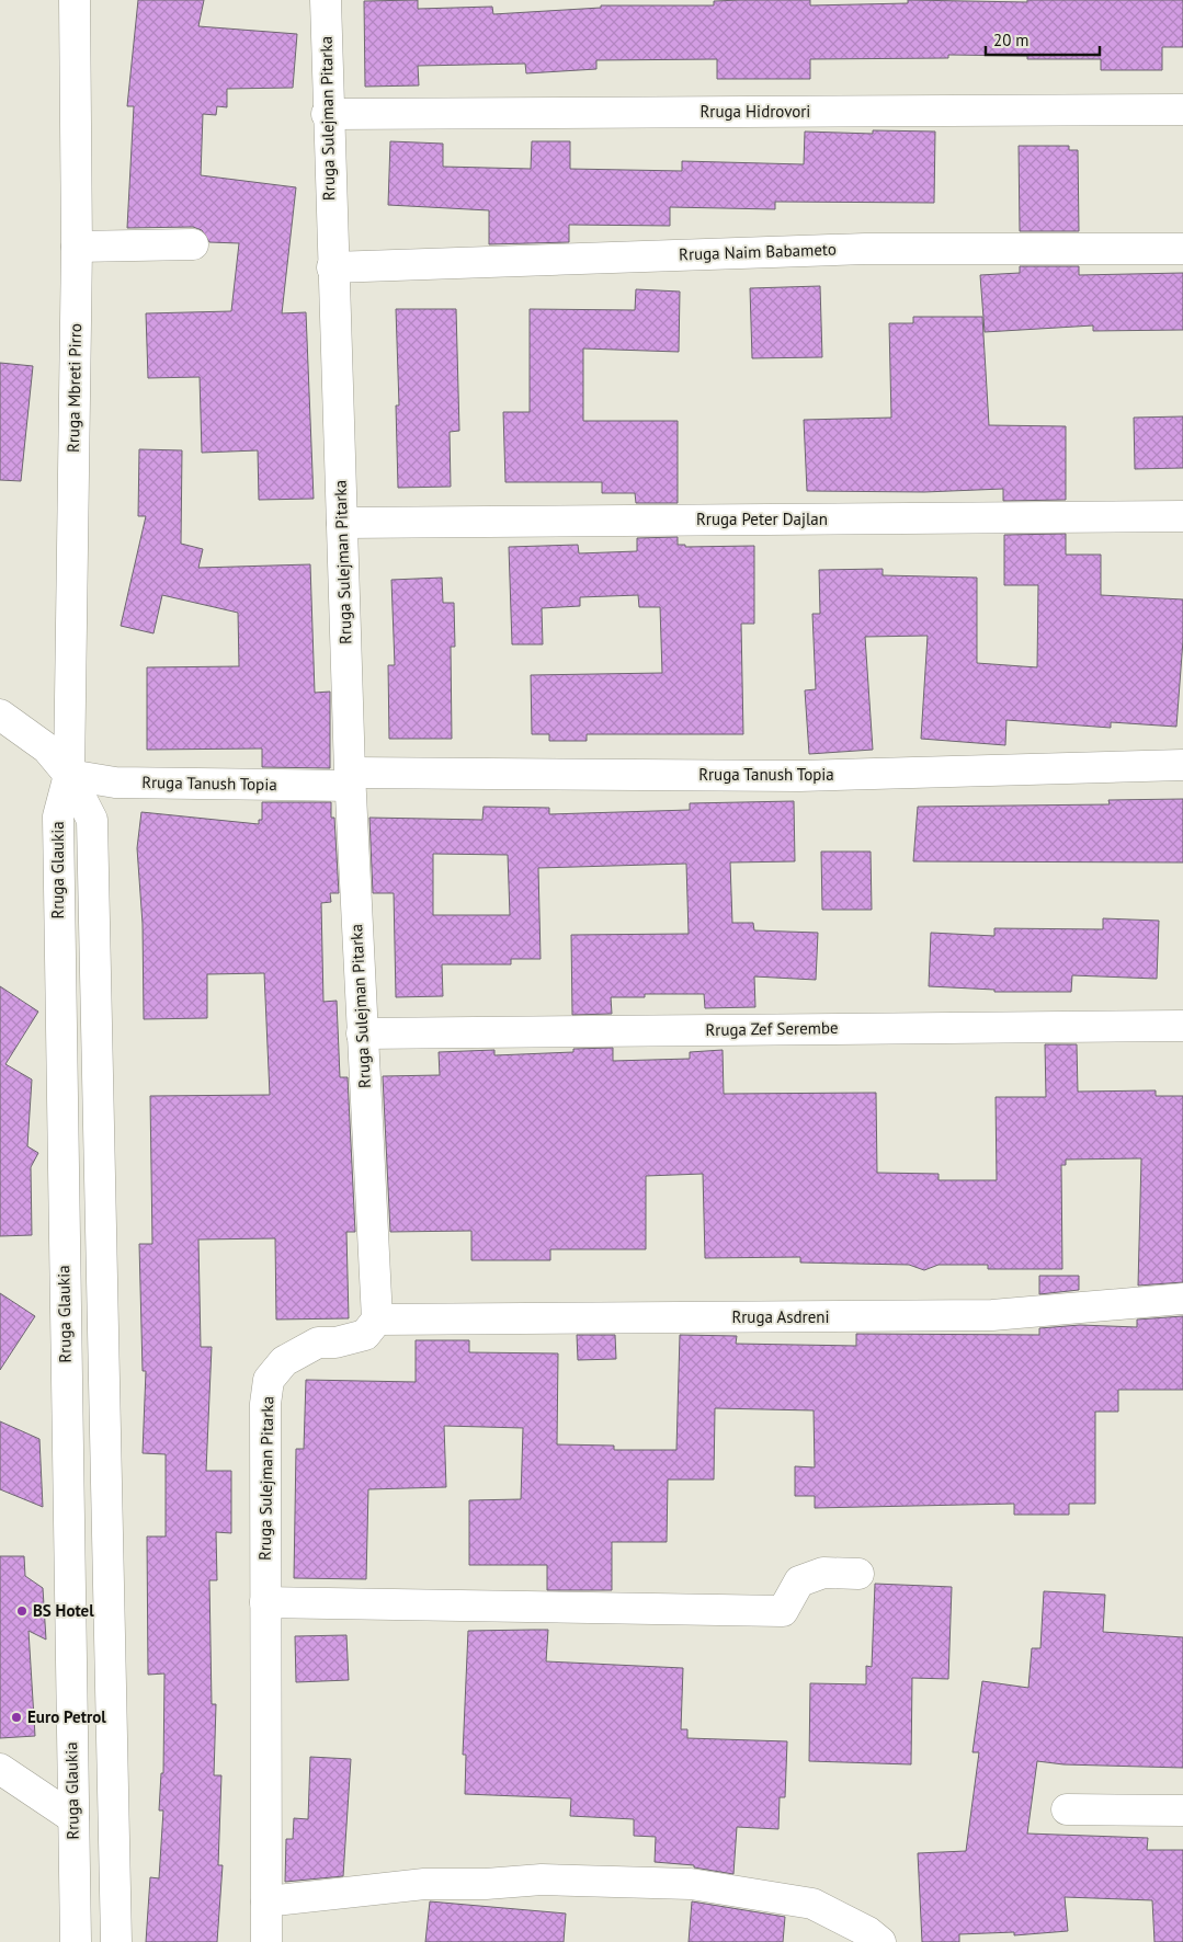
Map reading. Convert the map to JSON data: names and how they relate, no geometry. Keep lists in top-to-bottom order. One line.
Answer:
{"streets":{"street":["Rruga Hidrovori","Rruga Sulejman Pitarka","Rruga Naim Babameto","Rruga Mbreti Pirro","Rruga Peter Dajlan","Rruga Tanush Topia","Rruga Glaukia","Rruga Zef Serembe","Rruga Asdreni"]},"crossings":[["Rruga Hidrovori","Rruga Sulejman Pitarka"],["Rruga Sulejman Pitarka","Rruga Naim Babameto"],["Rruga Sulejman Pitarka","Rruga Peter Dajlan"],["Rruga Sulejman Pitarka","Rruga Tanush Topia"],["Rruga Sulejman Pitarka","Rruga Zef Serembe"],["Rruga Sulejman Pitarka","Rruga Asdreni"],["Rruga Mbreti Pirro","Rruga Tanush Topia"],["Rruga Mbreti Pirro","Rruga Glaukia"],["Rruga Tanush Topia","Rruga Glaukia"]],"places":["BS Hotel","Euro Petrol"],"scale_bar":"20 m"}
